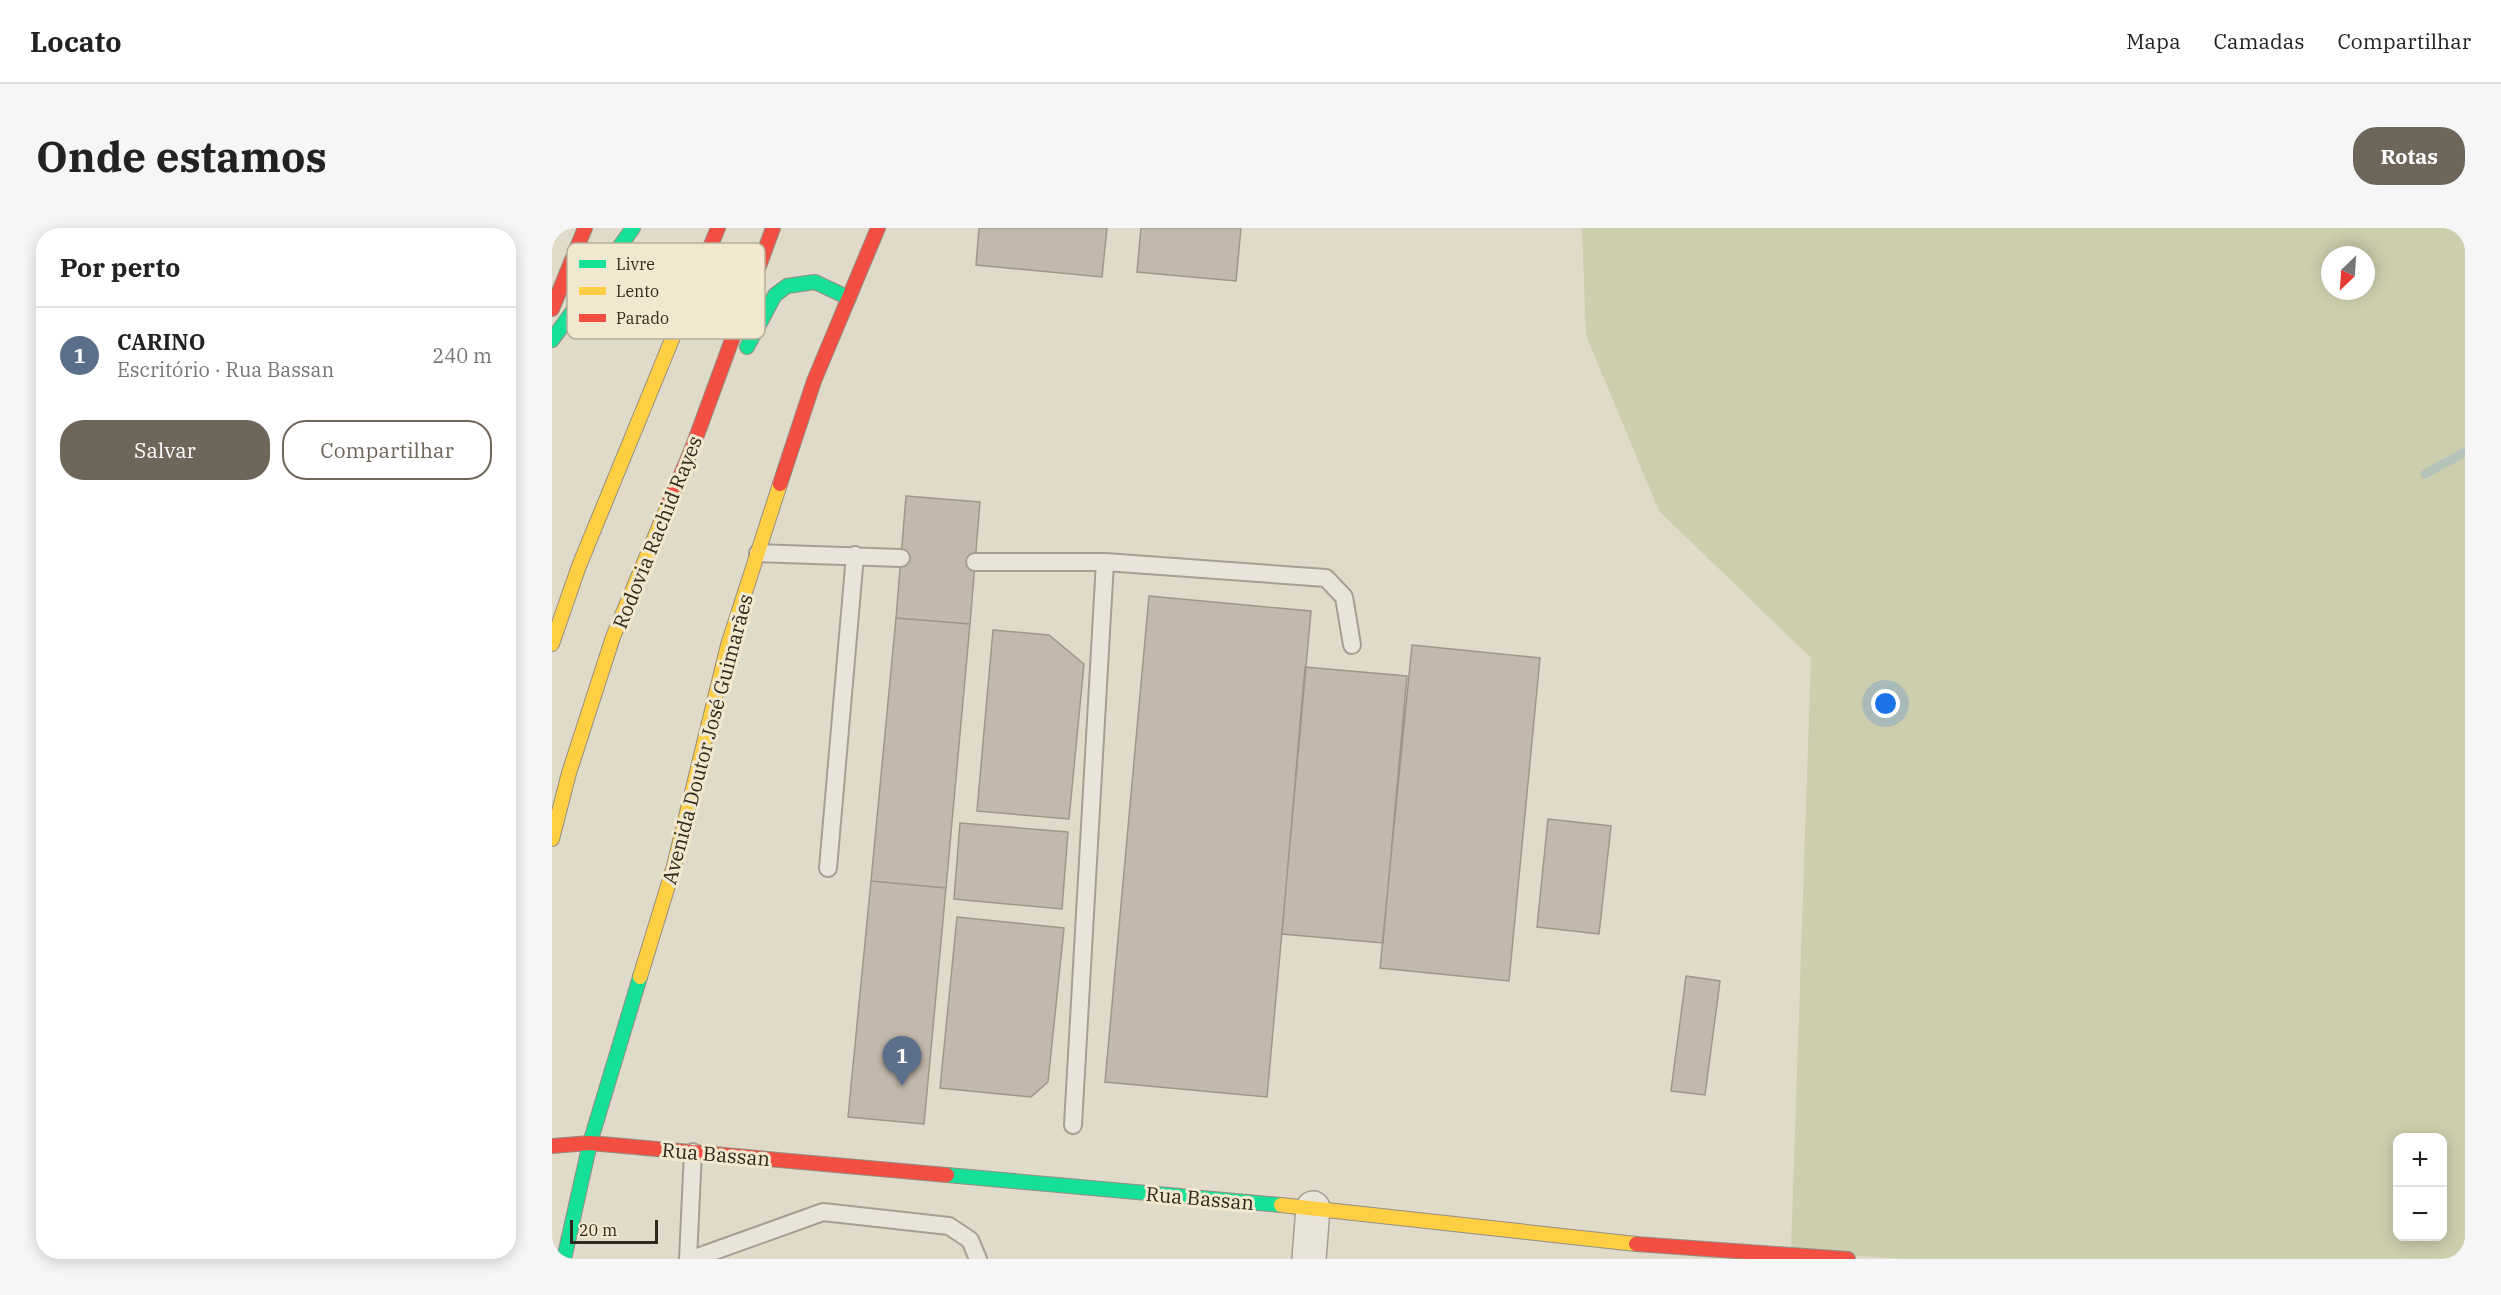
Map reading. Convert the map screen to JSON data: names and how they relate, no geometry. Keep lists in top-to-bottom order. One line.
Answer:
{"streets":{"main road":["Rodovia Rachid Rayes","Avenida Doutor José Guimarães","Rua Bassan"]},"crossings":[["Avenida Doutor José Guimarães","Rua Bassan"]],"legend":["Livre","Lento","Parado"],"scale_bar":"20 m","north":"bottom left","page":{"header":"Locato","nav":["Mapa","Camadas","Compartilhar"],"buttons":["Rotas",["Salvar","Compartilhar"]],"title":"Onde estamos","heading":"Por perto","list":[{"mark":"1","name":"CARINO","note":"Escritório · Rua Bassan","value":"240 m"}],"pins":"1","map_buttons":["+","−"],"scale":"20 m"}}
